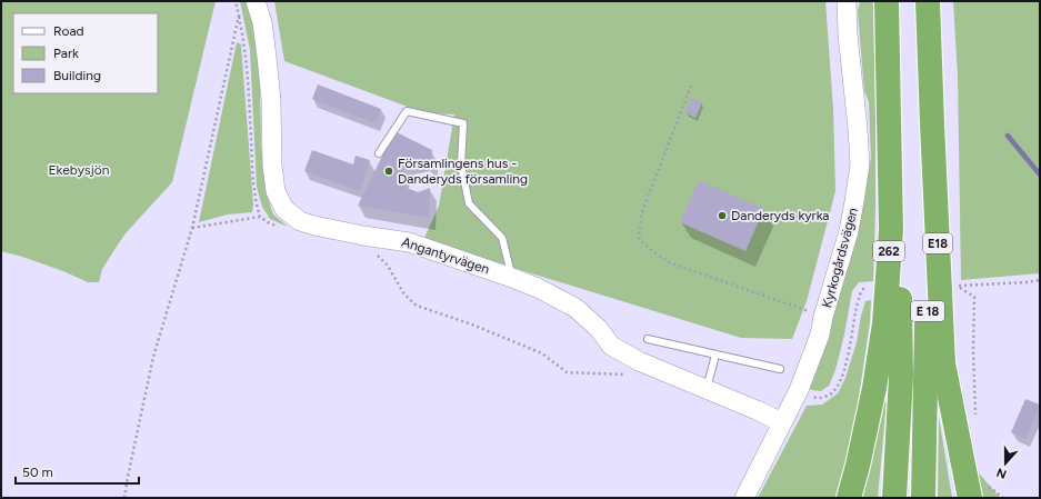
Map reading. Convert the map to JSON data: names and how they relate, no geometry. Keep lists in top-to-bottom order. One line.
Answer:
{"streets":{"highway":["E18","262","E 18"],"street":["Angantyrvägen","Kyrkogårdsvägen"]},"crossings":[["E18","E 18"],["Angantyrvägen","Kyrkogårdsvägen"]],"parks":["Ekebysjön"],"places":["Församlingens hus - Danderyds församling","Danderyds kyrka"],"legend":["Road","Park","Building"],"scale_bar":"50 m","north":"bottom"}
